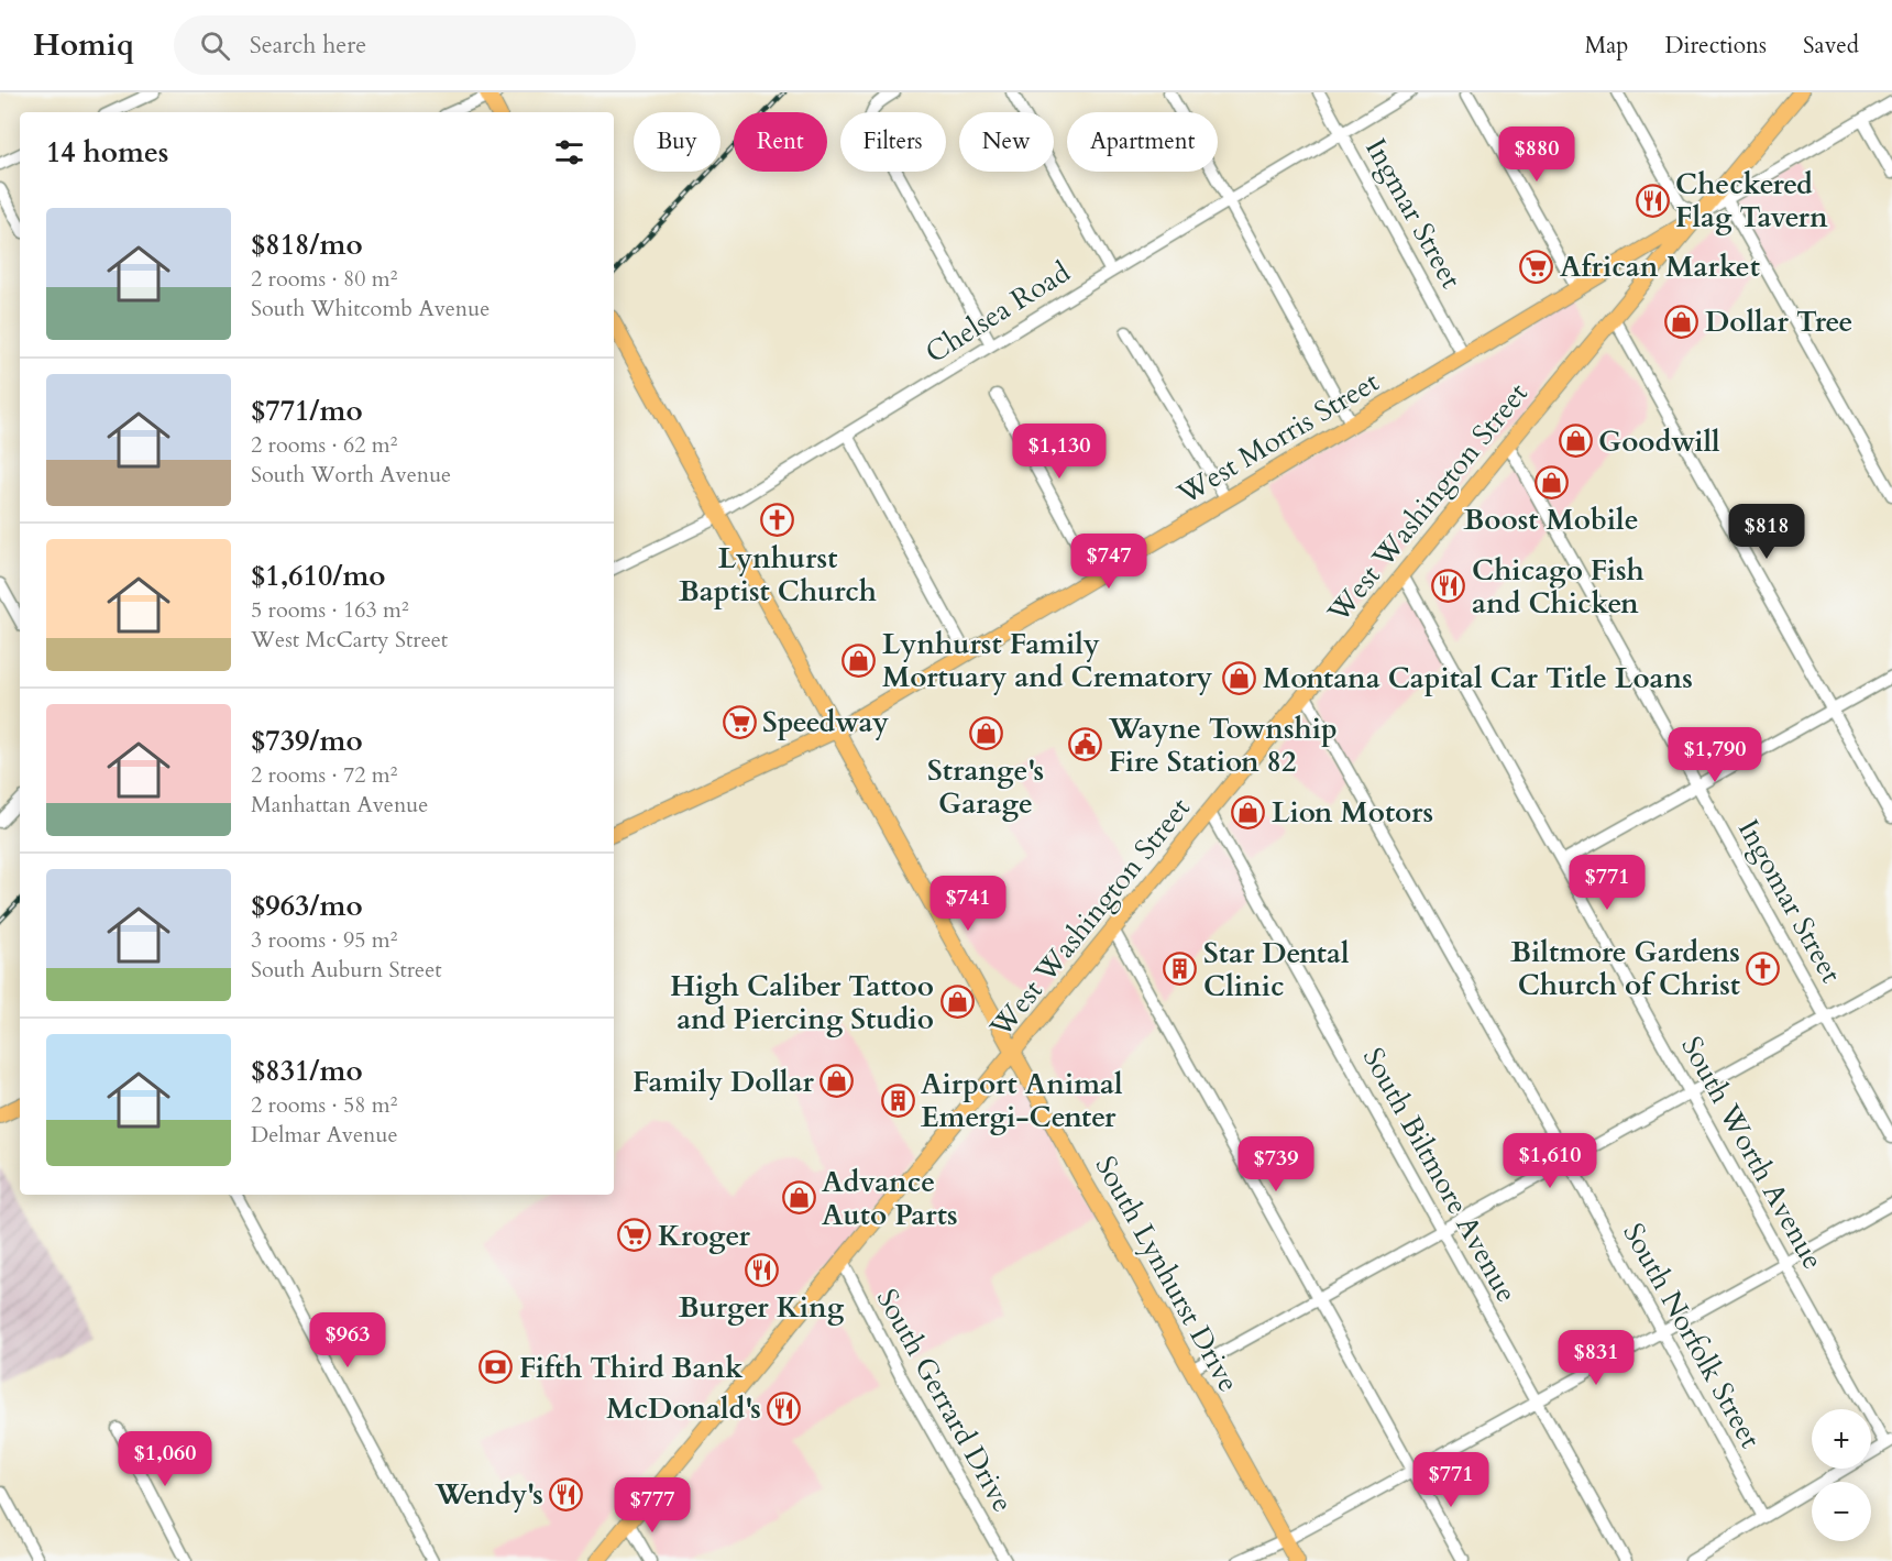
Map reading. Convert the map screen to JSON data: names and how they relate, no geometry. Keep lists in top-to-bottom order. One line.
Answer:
{"streets":{"main road":["West Morris Street","West Washington Street","South Lynhurst Drive"],"street":["Ingmar Street","Chelsea Road","Ingomar Street","South Worth Avenue","South Biltmore Avenue","South Norfolk Street","South Gerrard Drive"]},"crossings":[["Ingmar Street","Chelsea Road"],["Ingmar Street","West Morris Street"],["Chelsea Road","South Lynhurst Drive"],["West Morris Street","West Washington Street"],["West Morris Street","South Lynhurst Drive"],["West Washington Street","Ingomar Street"],["West Washington Street","South Worth Avenue"],["West Washington Street","South Biltmore Avenue"],["West Washington Street","South Lynhurst Drive"],["West Washington Street","South Norfolk Street"],["West Washington Street","South Gerrard Drive"]],"places":{"restaurant":["Checkered Flag Tavern","Chicago Fish and Chicken","Burger King","McDonald's","Wendy's"],"supermarket":["African Market","Speedway","Kroger"],"shop":["Dollar Tree","Goodwill","Boost Mobile","Lynhurst Family Mortuary and Crematory","Montana Capital Car Title Loans","Strange's Garage","Lion Motors","High Caliber Tattoo and Piercing Studio","Family Dollar","Advance Auto Parts"],"church":["Lynhurst Baptist Church","Biltmore Gardens Church of Christ"],"public building":["Wayne Township Fire Station 82"],"building":["Star Dental Clinic","Airport Animal Emergi-Center"],"bank":["Fifth Third Bank"]},"page":{"header":"Homiq","search":"Search here","nav":["Map","Directions","Saved"],"chip":["Buy","Rent","Filters","New","Apartment"],"heading":"14 homes","price":["$880","$1,130","$818","$747","$1,790","$771","$741","$1,610","$739","$963","$831","$1,060","$771","$777"],"list":[{"name":"$818/mo","note":"2 rooms · 80 m² · South Whitcomb Avenue"},{"name":"$771/mo","note":"2 rooms · 62 m² · South Worth Avenue"},{"name":"$1,610/mo","note":"5 rooms · 163 m² · West McCarty Street"},{"name":"$739/mo","note":"2 rooms · 72 m² · Manhattan Avenue"},{"name":"$963/mo","note":"3 rooms · 95 m² · South Auburn Street"},{"name":"$831/mo","note":"2 rooms · 58 m² · Delmar Avenue"}],"map_buttons":["+","−"]}}
